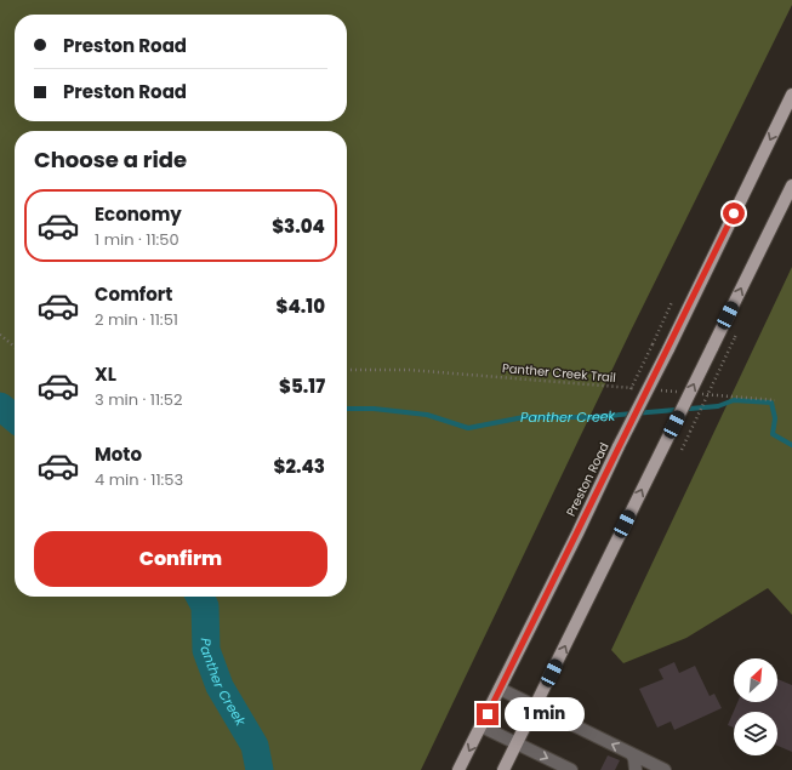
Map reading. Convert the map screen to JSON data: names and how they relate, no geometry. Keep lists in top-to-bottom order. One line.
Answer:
{"streets":{"main road":["Preston Road"],"path":["Panther Creek Trail"]},"water":["Panther Creek"],"north":"top right","page":{"banner":["Preston Road","Preston Road"],"heading":"Choose a ride","list":[{"name":"Economy","note":"1 min · 11:50","value":"$3.04"},{"name":"Comfort","note":"2 min · 11:51","value":"$4.10"},{"name":"XL","note":"3 min · 11:52","value":"$5.17"},{"name":"Moto","note":"4 min · 11:53","value":"$2.43"}],"buttons":"Confirm","bubble":"1 min"}}
